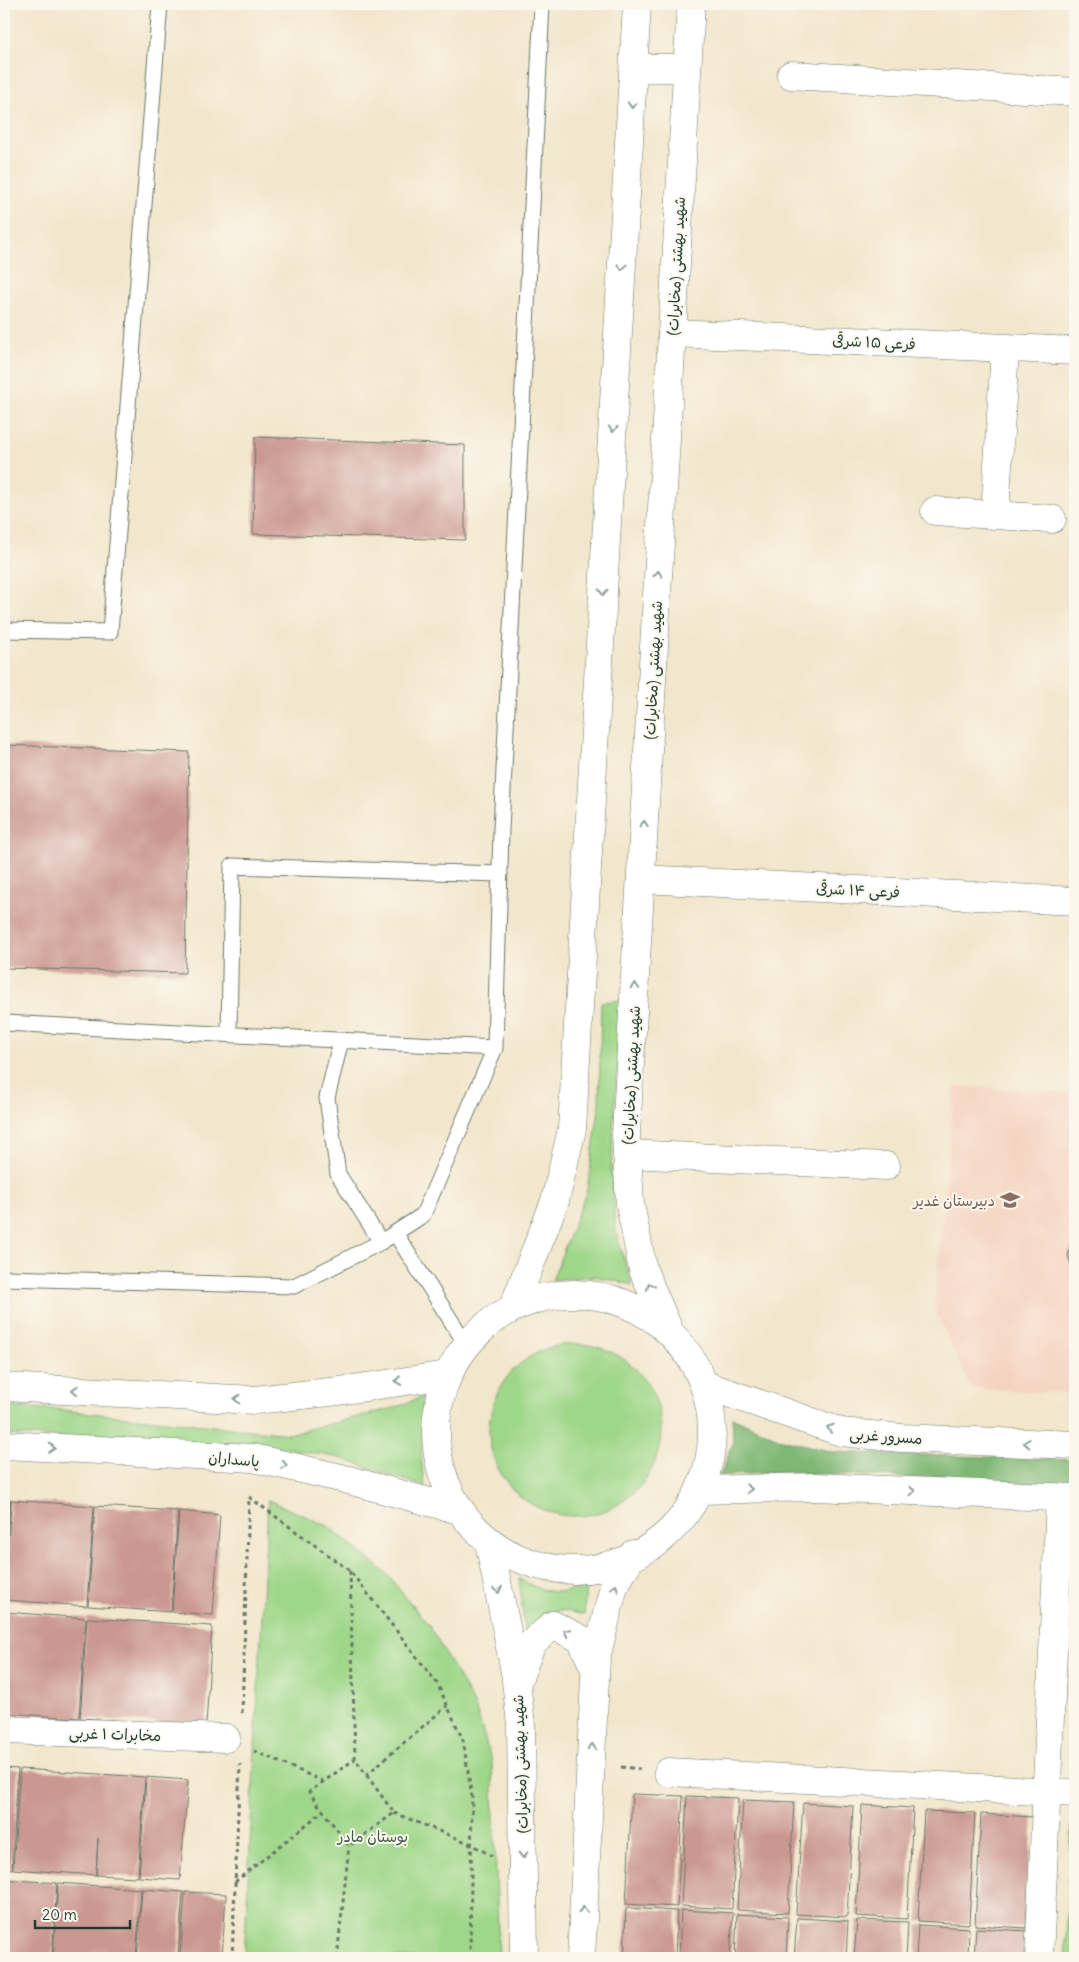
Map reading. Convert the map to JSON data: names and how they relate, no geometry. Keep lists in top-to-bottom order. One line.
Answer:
{"streets":{"main road":["شهید بهشتی (مخابرات)","فرعی ۱۵ شرقی","فرعی ۱۴ شرقی","مسرور غربی","پاسداران","مخابرات ۱ غربی"]},"crossings":[["شهید بهشتی (مخابرات)","فرعی ۱۵ شرقی"],["شهید بهشتی (مخابرات)","فرعی ۱۴ شرقی"]],"parks":["بوستان مادر"],"places":{"school or university":["دبیرستان غدیر"]},"scale_bar":"20 m"}
